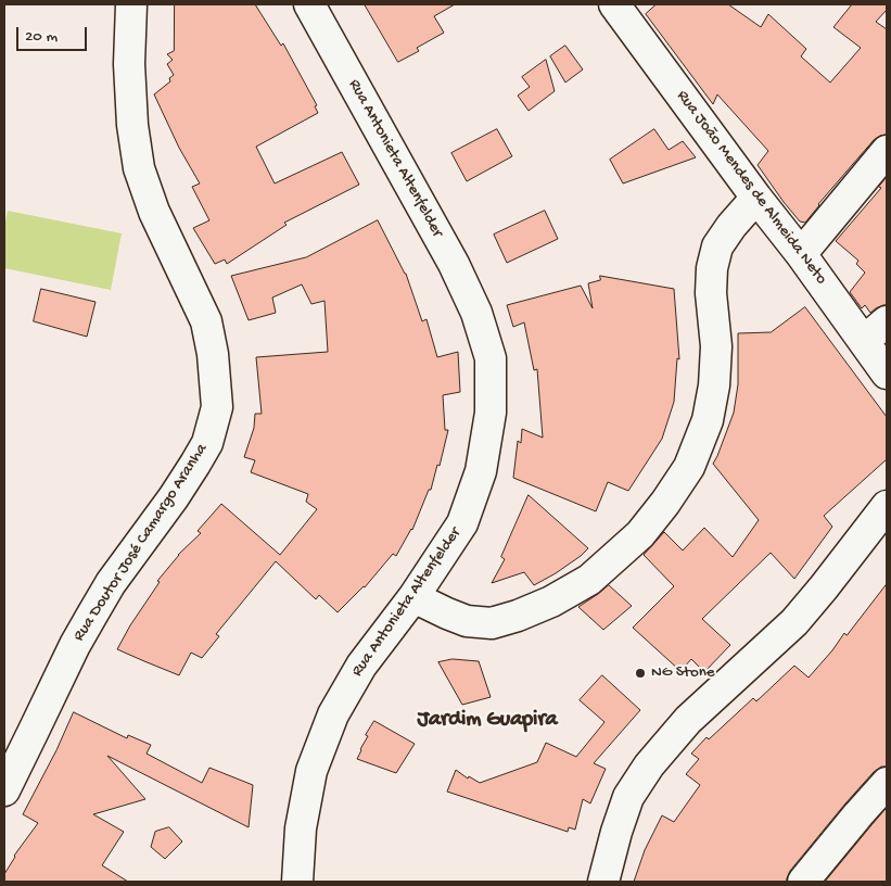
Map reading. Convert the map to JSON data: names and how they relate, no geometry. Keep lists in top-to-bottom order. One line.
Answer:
{"streets":{"street":["Rua Antonieta Altenfelder","Rua João Mendes de Almeida Neto","Rua Doutor José Camargo Aranha"]},"districts":["Jardim Guapira"],"places":["NG Stone"],"scale_bar":"20 m"}
